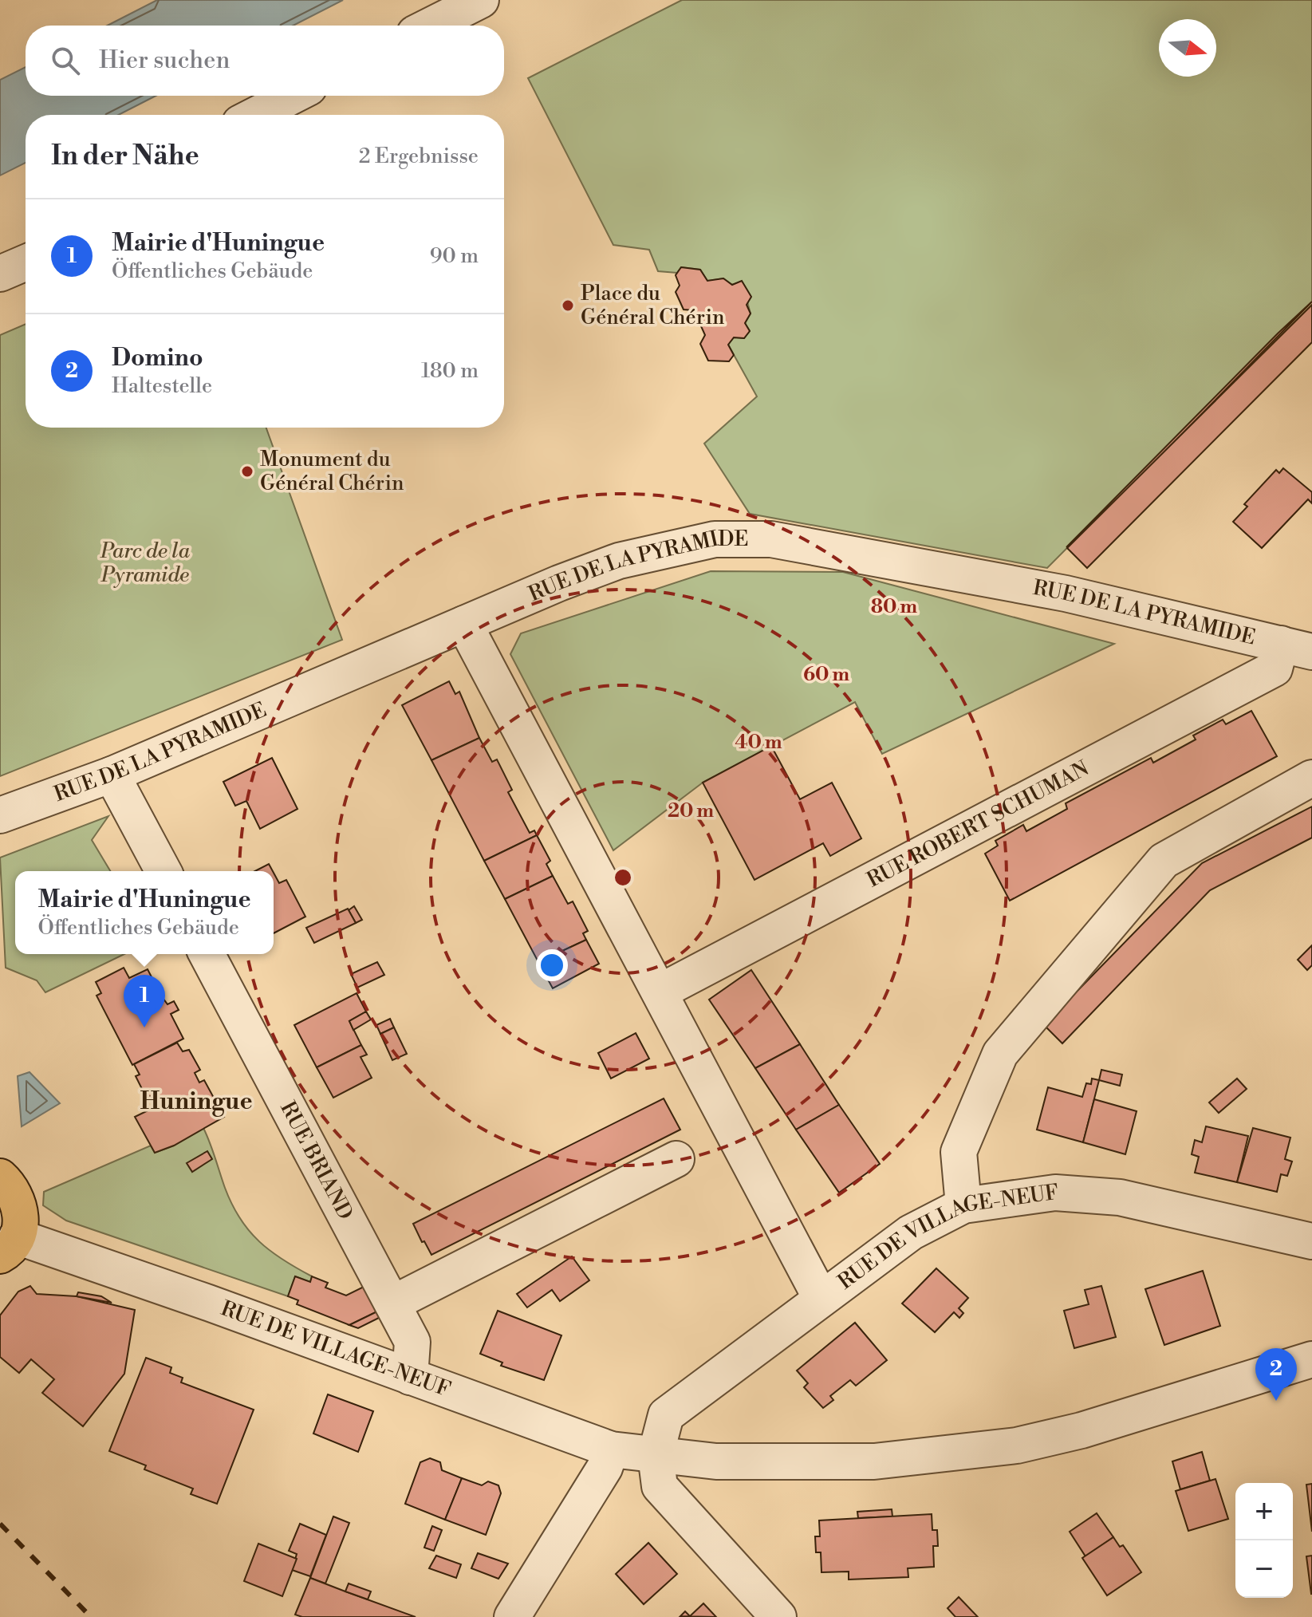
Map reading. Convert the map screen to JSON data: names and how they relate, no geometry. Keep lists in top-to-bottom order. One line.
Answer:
{"streets":{"street":["RUE DE LA PYRAMIDE","RUE ROBERT SCHUMAN","RUE BRIAND","RUE DE VILLAGE-NEUF"]},"crossings":[["RUE DE LA PYRAMIDE","RUE ROBERT SCHUMAN"],["RUE BRIAND","RUE DE VILLAGE-NEUF"]],"districts":["Huningue"],"parks":["Parc de la Pyramide"],"places":["Place du Général Chérin","Monument du Général Chérin"],"north":"right","page":{"search":"Hier suchen","heading":["In der Nähe","2 Ergebnisse"],"list":[{"mark":"1","name":"Mairie d'Huningue","note":"Öffentliches Gebäude","value":"90 m"},{"mark":"2","name":"Domino","note":"Haltestelle","value":"180 m"}],"popup":["Mairie d'Huningue","Öffentliches Gebäude"],"pins":["1","2"],"map_buttons":["+","−"]},"rings":["80 m","60 m","40 m","20 m"]}
